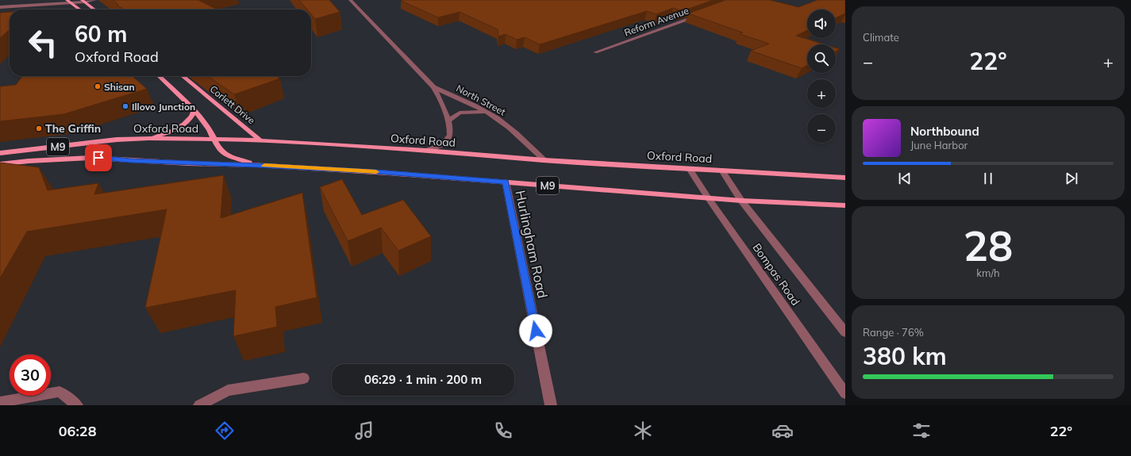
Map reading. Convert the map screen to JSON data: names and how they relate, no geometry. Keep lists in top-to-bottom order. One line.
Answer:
{"streets":{"main road":["Corlett Drive","Oxford Road","M9"],"street":["Reform Avenue","North Street","Hurlingham Road","Bompas Road"]},"crossings":[["North Street","Oxford Road"],["Corlett Drive","Oxford Road"],["Oxford Road","Bompas Road"],["M9","Hurlingham Road"],["M9","Bompas Road"]],"places":["Shisan","Illovo Junction","The Griffin"],"page":{"tile":["Climate",["28","km/h"],["Range · 76%","380 km"]],"map_buttons":["+","−"],"turn":["60 m","Oxford Road"],"heat":["−","22°","+"],"song":["Northbound","June Harbor"],"limit":"30","trip":"06:29 · 1 min · 200 m","tabs":["06:28","22°"]}}
